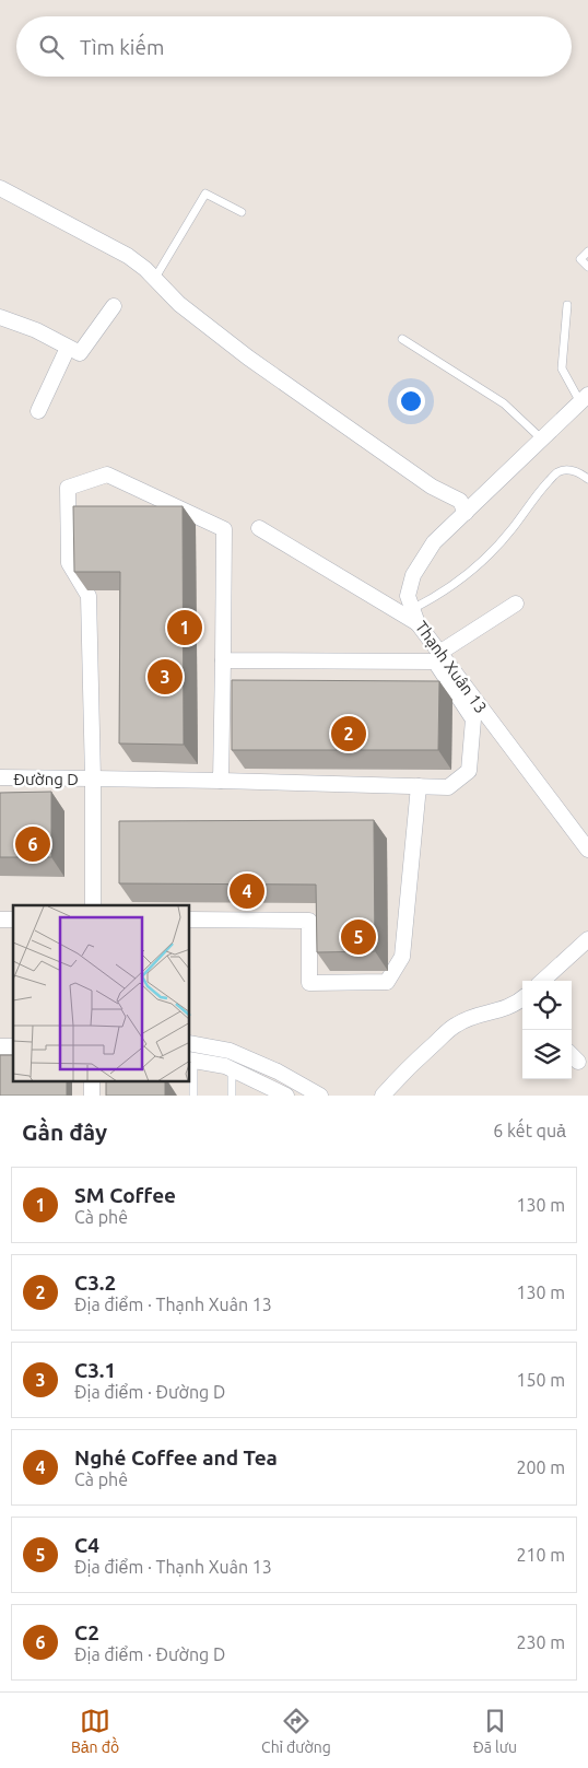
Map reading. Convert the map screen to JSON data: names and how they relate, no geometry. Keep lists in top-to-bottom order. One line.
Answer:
{"streets":{"street":["Thạnh Xuân 13","Đường D"]},"page":{"search":"Tìm kiếm","pins":["1","3","2","6","4","5"],"heading":["Gần đây","6 kết quả"],"list":[{"mark":"1","name":"SM Coffee","note":"Cà phê","value":"130 m"},{"mark":"2","name":"C3.2","note":"Địa điểm · Thạnh Xuân 13","value":"130 m"},{"mark":"3","name":"С3.1","note":"Địa điểm · Đường D","value":"150 m"},{"mark":"4","name":"Nghé Coffee and Tea","note":"Cà phê","value":"200 m"},{"mark":"5","name":"C4","note":"Địa điểm · Thạnh Xuân 13","value":"210 m"},{"mark":"6","name":"С2","note":"Địa điểm · Đường D","value":"230 m"}],"nav":["Bản đồ","Chỉ đường","Đã lưu"]}}
